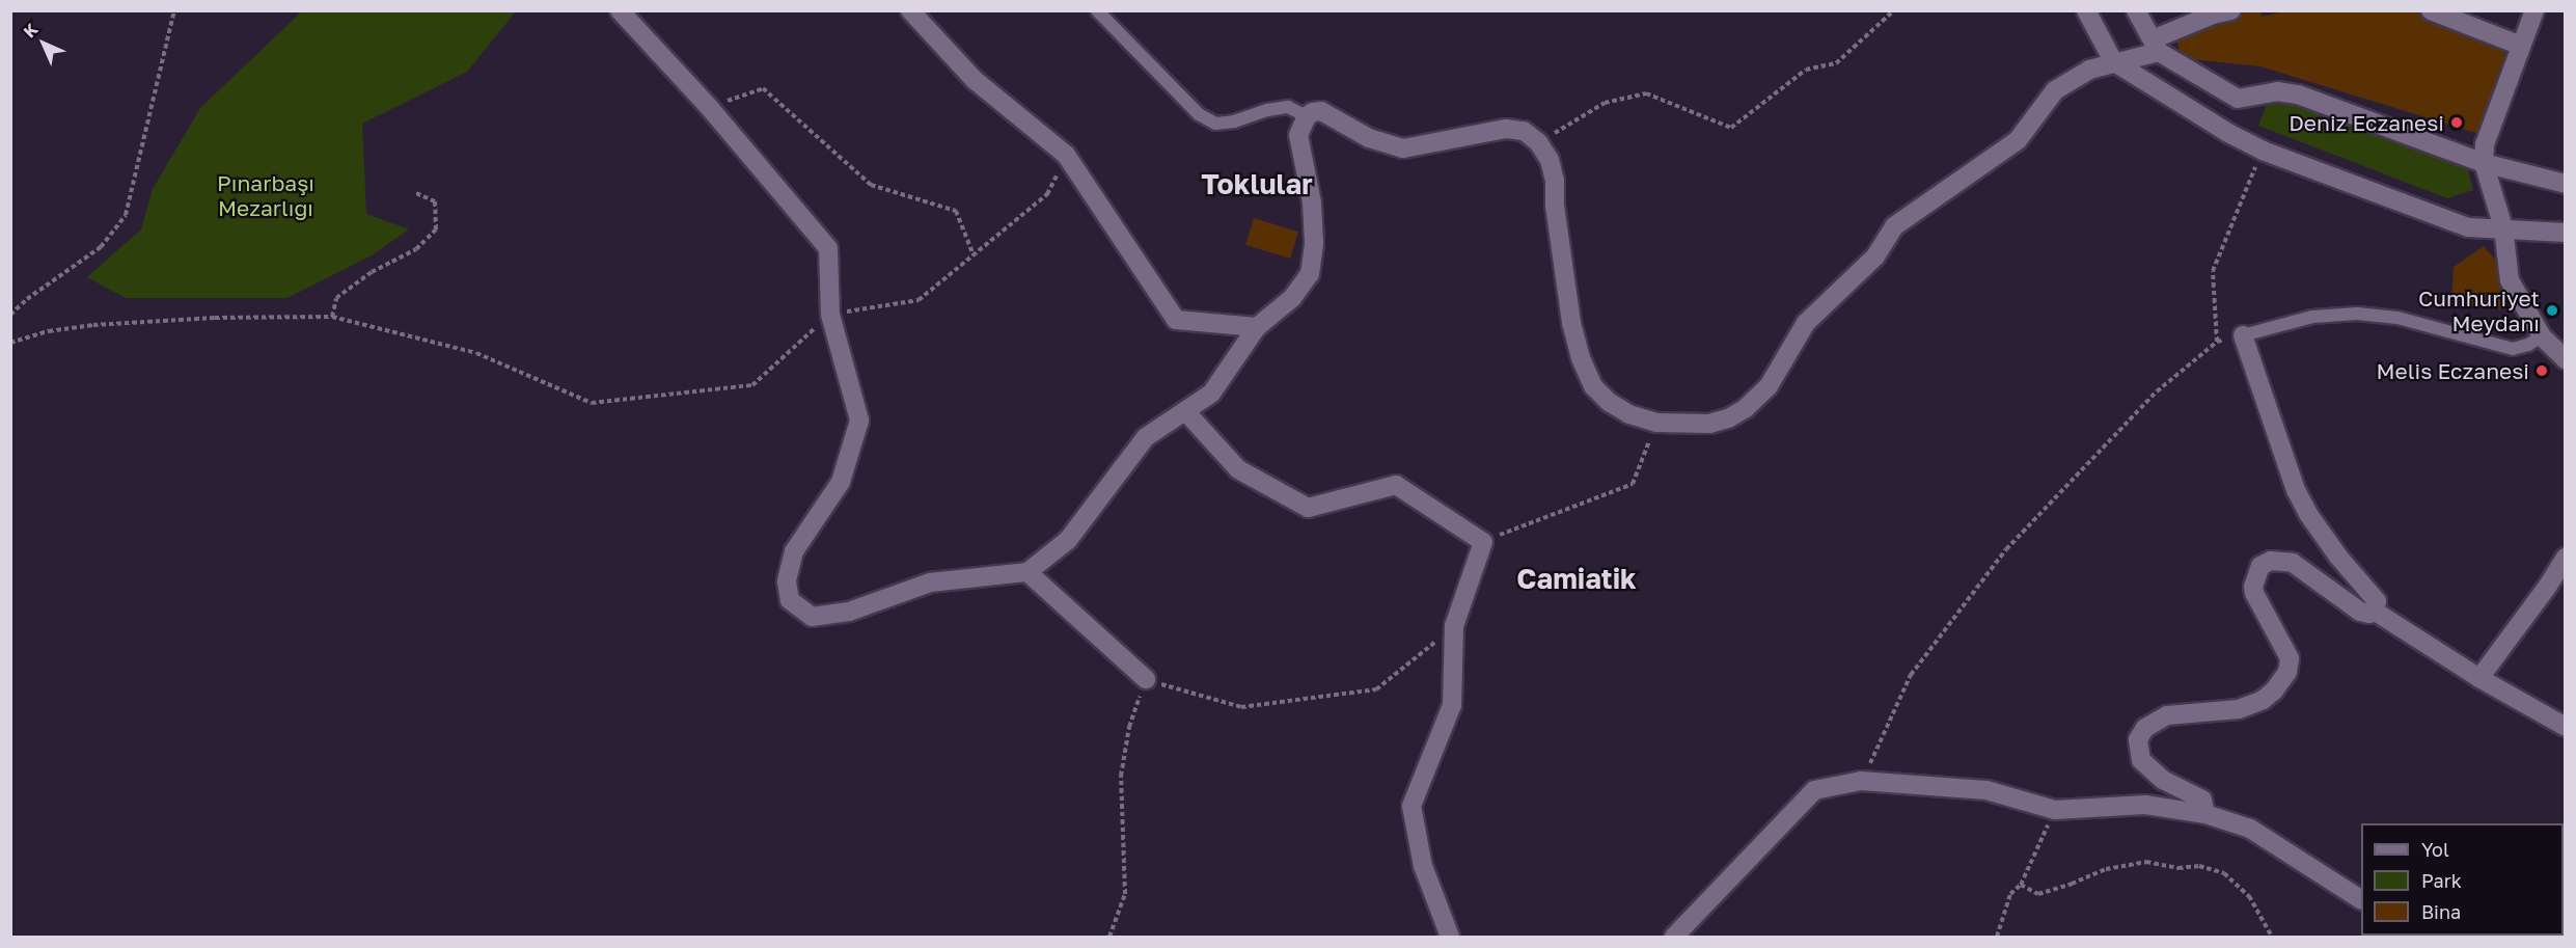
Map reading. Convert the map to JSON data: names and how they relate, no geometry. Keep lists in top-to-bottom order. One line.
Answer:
{"districts":["Toklular","Camiatik"],"parks":["Pınarbaşı Mezarlığı"],"places":["Deniz Eczanesi","Cumhuriyet Meydanı","Melis Eczanesi"],"legend":["Yol","Park","Bina"],"north":"top left"}
